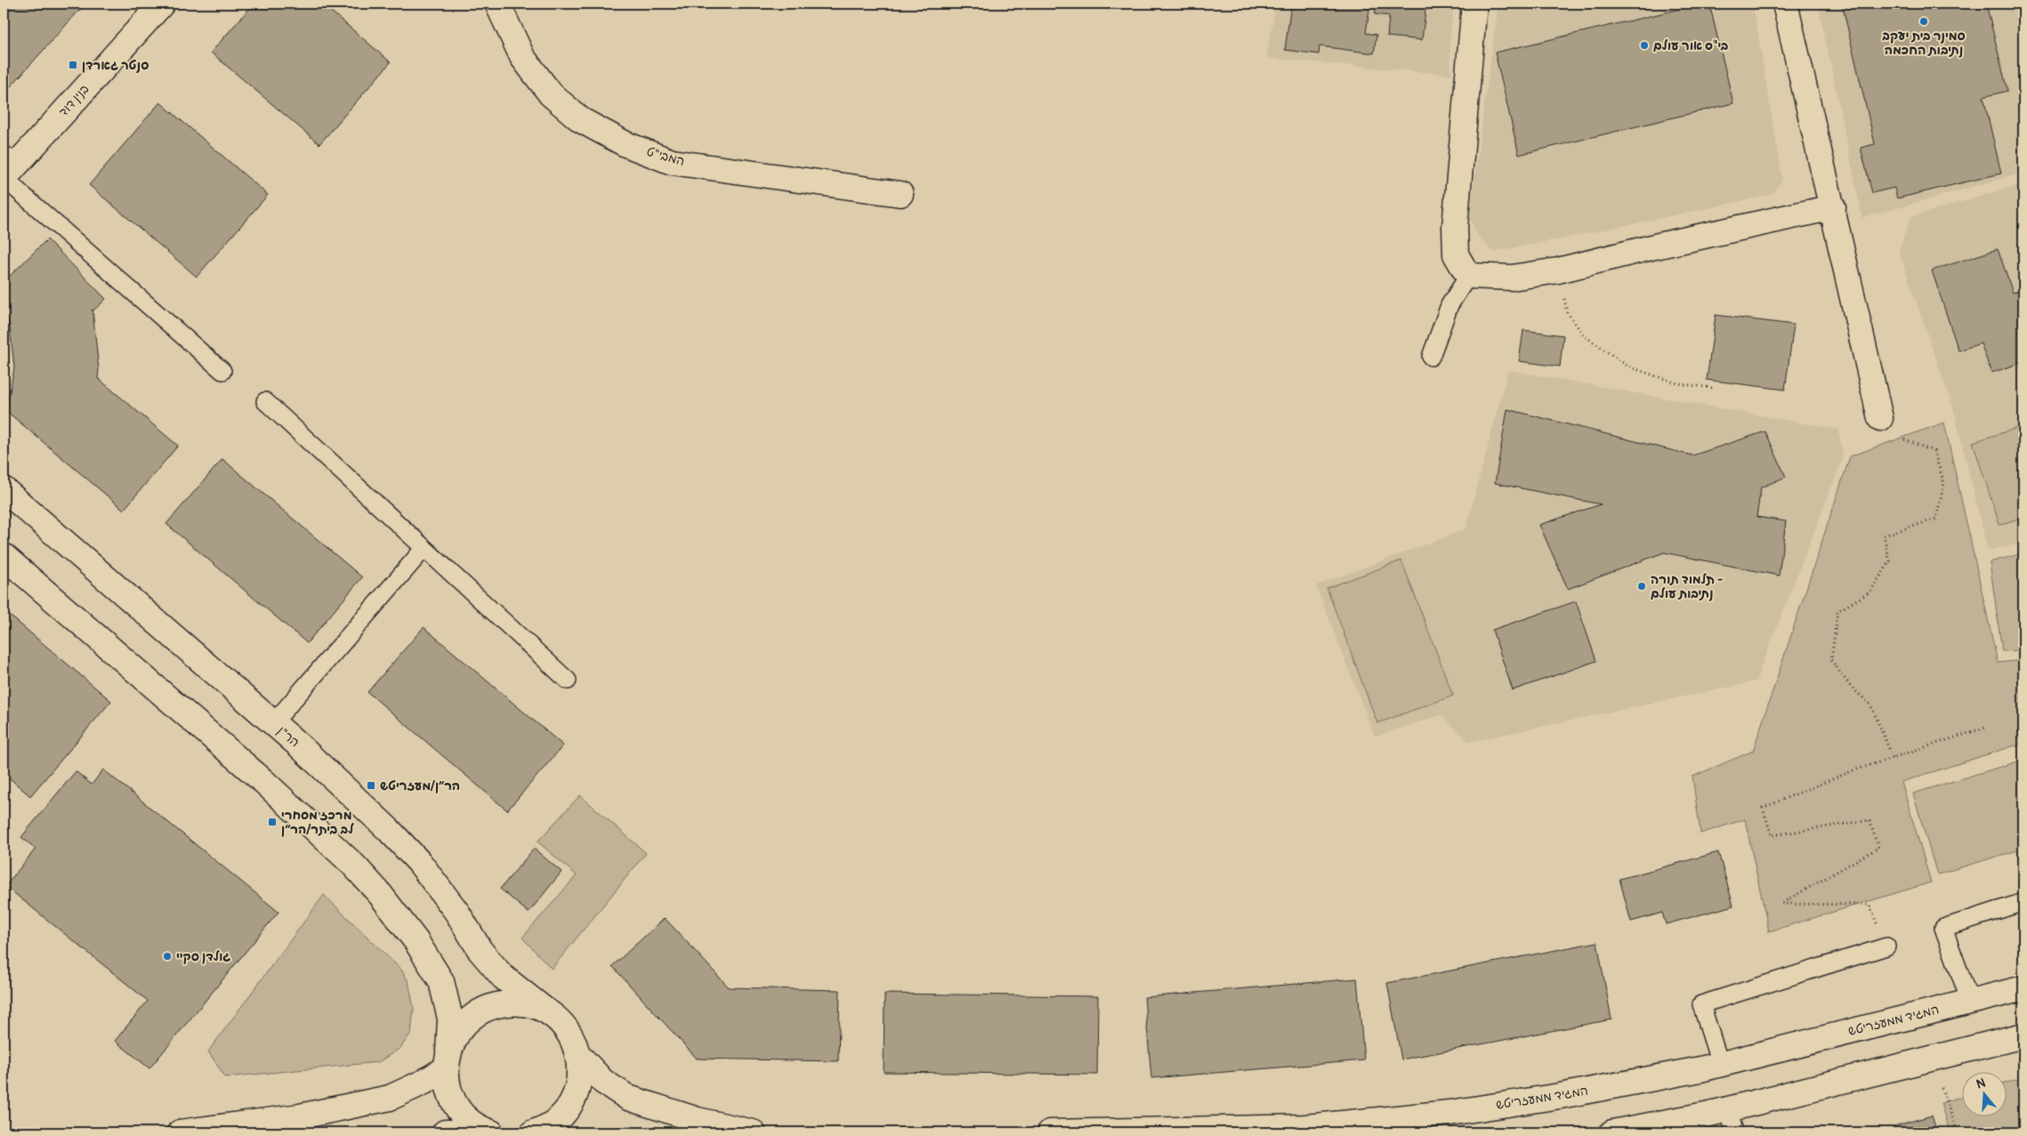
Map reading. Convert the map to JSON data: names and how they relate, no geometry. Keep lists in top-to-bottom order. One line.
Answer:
{"streets":{"street":["בנין דוד","המבי\"ט","הר\"ן","המגיד ממעזריטש"]},"places":{"other":["סמינר בית יעקב נתיבות החכמה","בי\"ס אור עולם","תלמוד תורה - נתיבות עולם","גולדן סקיי"],"transit":["סנטר גארדן","הר״ן/מעזריטש","מרכז מסחרי לב ביתר/הר״ן"]},"north":"top"}
